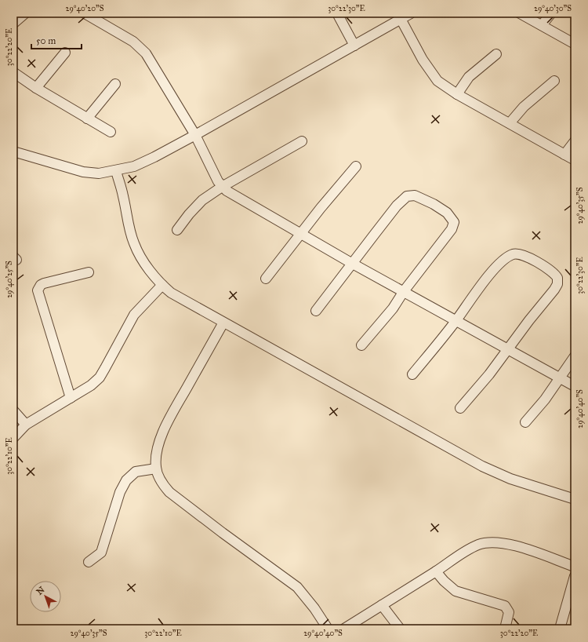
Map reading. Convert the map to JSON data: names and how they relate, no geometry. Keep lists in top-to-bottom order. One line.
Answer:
{"scale_bar":"50 m","north":"top left","coordinates":["29°40'20\"S","30°22'30\"E","29°40'30\"S","30°22'20\"E","29°40'35\"S","29°40'25\"S","29°40'40\"S","30°22'10\"E"]}
